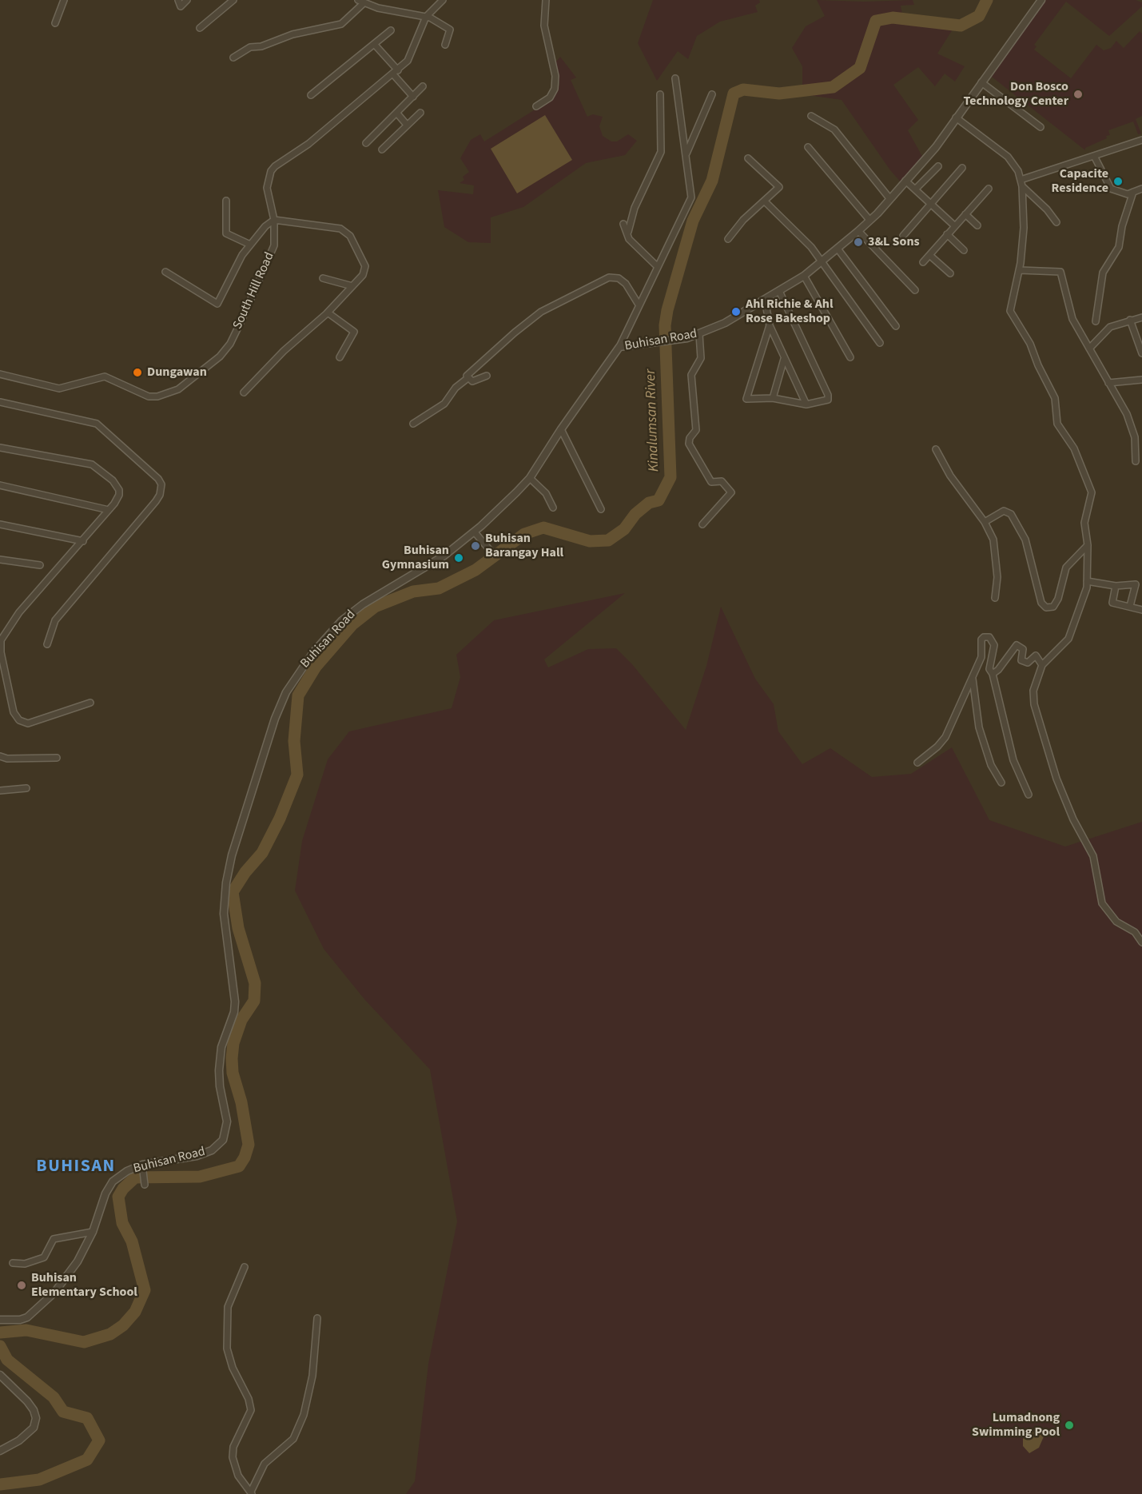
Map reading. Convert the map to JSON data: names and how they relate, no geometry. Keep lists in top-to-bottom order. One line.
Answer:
{"streets":{"street":["South Hill Road","Buhisan Road"]},"districts":["BUHISAN"],"water":["Kinalumsan River"],"places":["Don Bosco Technology Center","Capacite Residence","3&L Sons","Ahl Richie & Ahl Rose Bakeshop","Dungawan","Buhisan Barangay Hall","Buhisan Gymnasium","Buhisan Elementary School","Lumadnong Swimming Pool"]}
